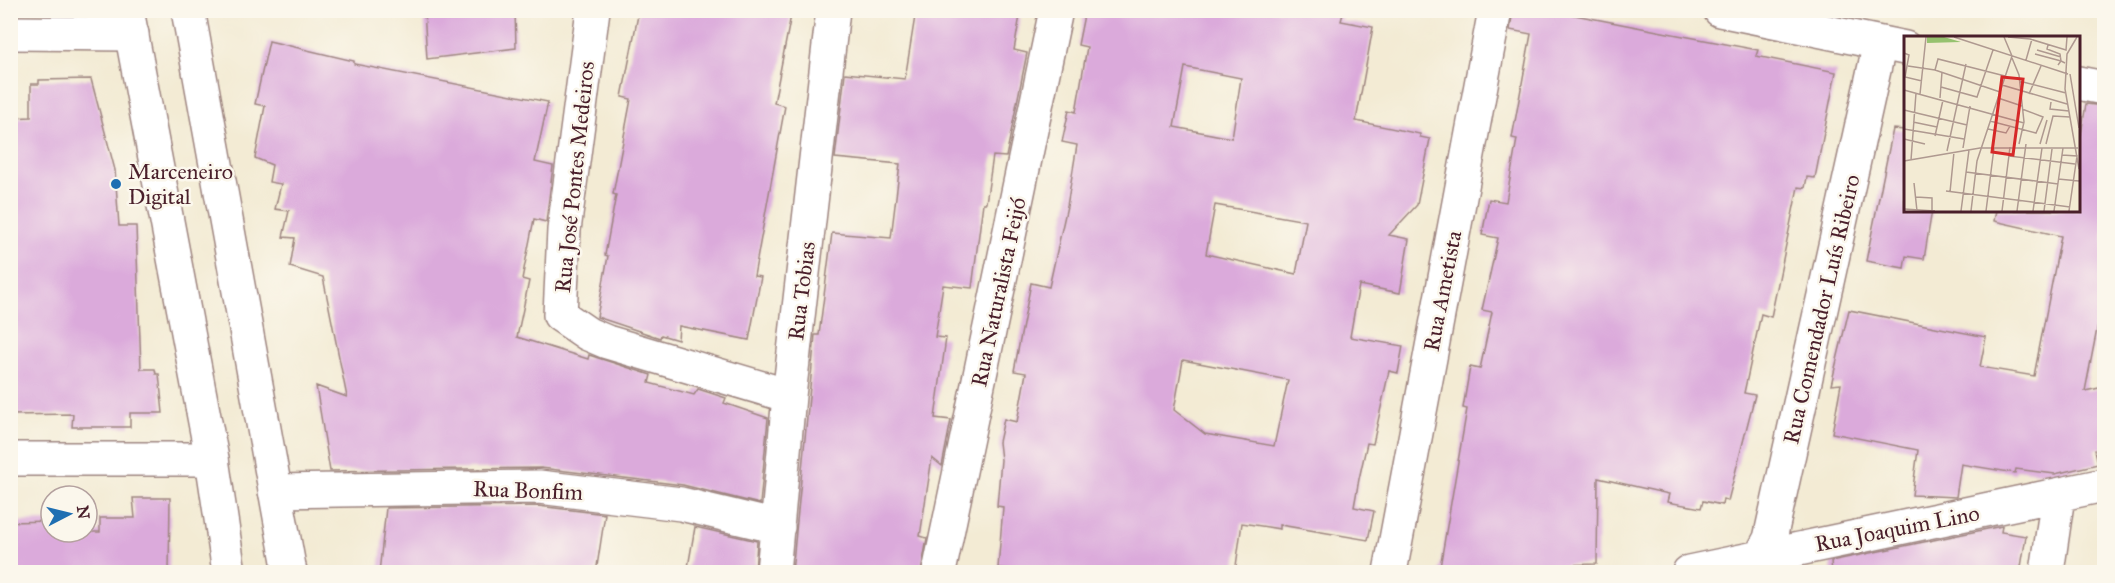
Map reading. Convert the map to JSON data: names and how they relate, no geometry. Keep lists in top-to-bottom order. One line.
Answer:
{"streets":{"street":["Rua José Pontes Medeiros","Rua Tobias","Rua Ametista","Rua Naturalista Feijó","Rua Comendador Luís Ribeiro","Rua Bonfim","Rua Joaquim Lino"]},"crossings":[["Rua José Pontes Medeiros","Rua Tobias"],["Rua Tobias","Rua Bonfim"],["Rua Comendador Luís Ribeiro","Rua Joaquim Lino"]],"places":["Marceneiro Digital"],"north":"right"}
